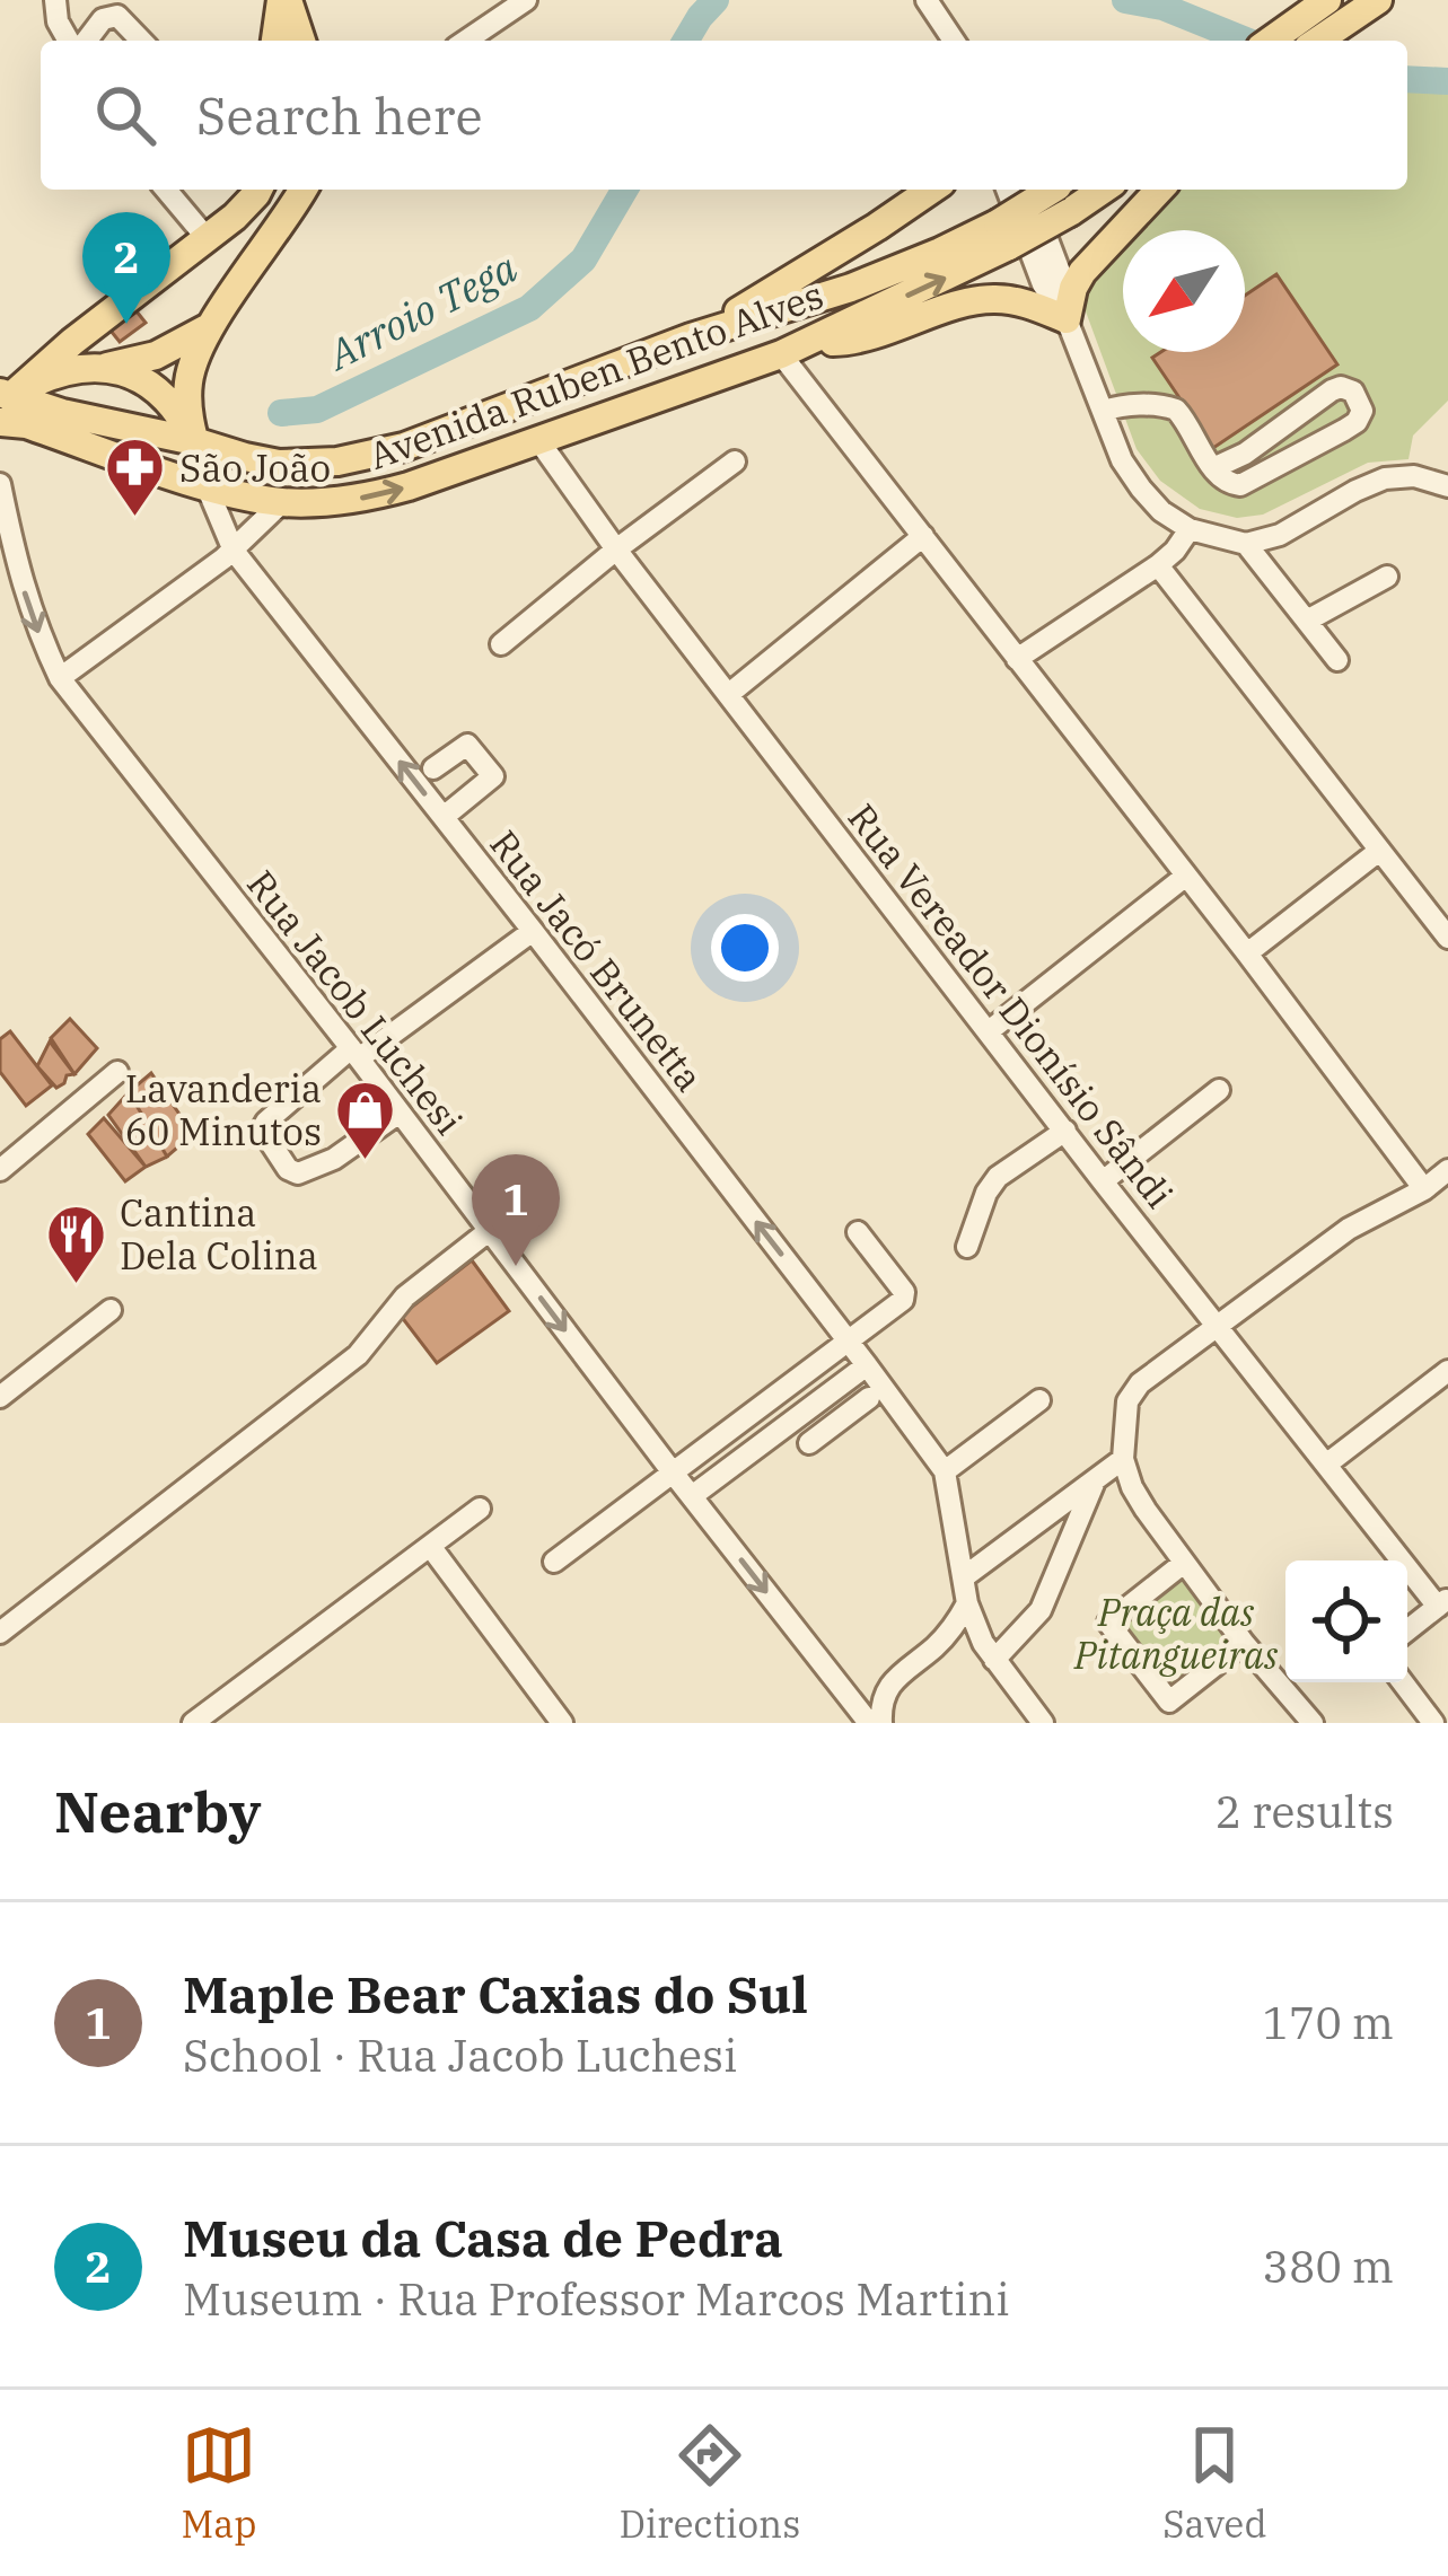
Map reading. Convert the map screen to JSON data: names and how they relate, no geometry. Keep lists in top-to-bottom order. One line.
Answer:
{"streets":{"main road":["Avenida Ruben Bento Alves"],"street":["Rua Jacó Brunetta","Rua Jacob Luchesi","Rua Vereador Dionísio Sândi"]},"crossings":[["Avenida Ruben Bento Alves","Rua Jacó Brunetta"],["Avenida Ruben Bento Alves","Rua Vereador Dionísio Sândi"]],"one_way":["Rua Jacó Brunetta","Rua Jacob Luchesi"],"water":["Arroio Tega"],"parks":["Praça das Pitangueiras"],"places":{"pharmacy":["São João"],"shop":["Lavanderia 60 Minutos"],"restaurant":["Cantina Dela Colina"]},"north":"bottom left","page":{"search":"Search here","pins":["2","1"],"heading":["Nearby","2 results"],"list":[{"mark":"1","name":"Maple Bear Caxias do Sul","note":"School · Rua Jacob Luchesi","value":"170 m"},{"mark":"2","name":"Museu da Casa de Pedra","note":"Museum · Rua Professor Marcos Martini","value":"380 m"}],"nav":["Map","Directions","Saved"]}}
